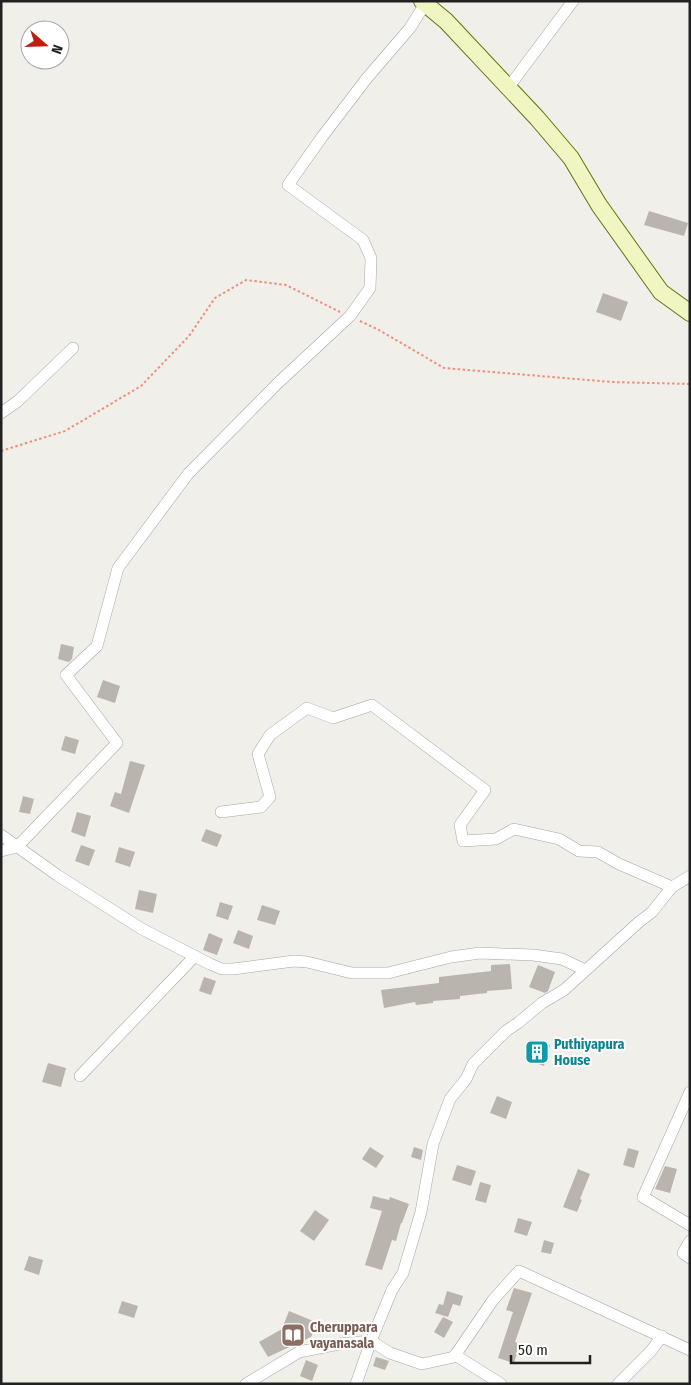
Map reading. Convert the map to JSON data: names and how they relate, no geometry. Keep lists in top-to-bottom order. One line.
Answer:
{"places":{"building":["Puthiyapura House"],"library":["Cheruppara vayanasala"]},"scale_bar":"50 m","north":"right"}
